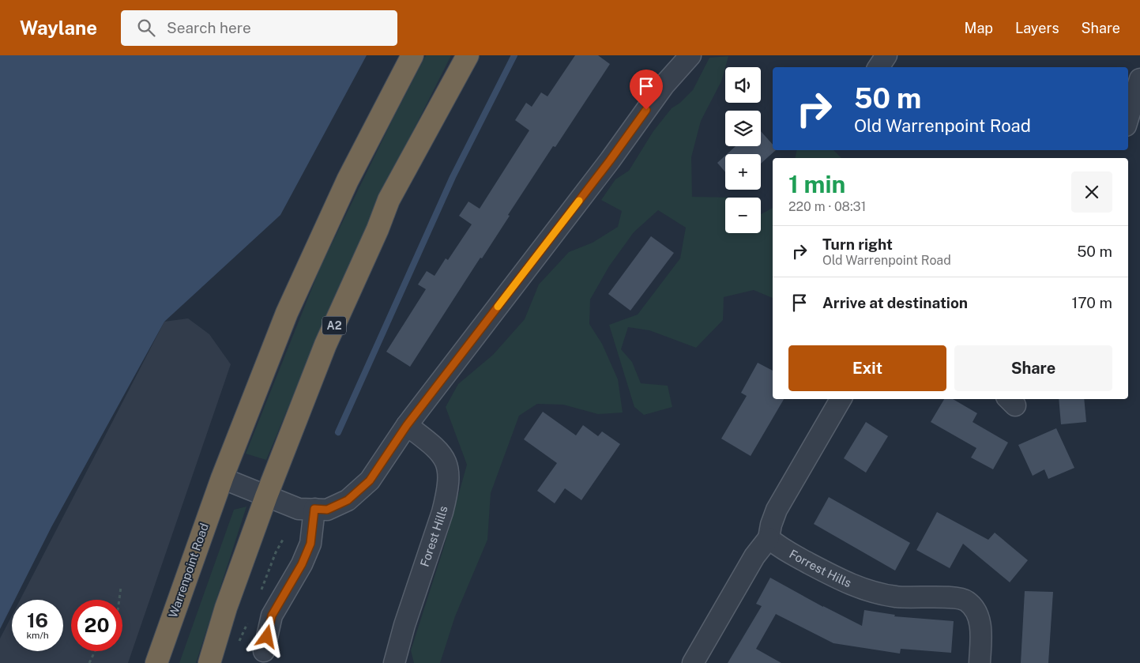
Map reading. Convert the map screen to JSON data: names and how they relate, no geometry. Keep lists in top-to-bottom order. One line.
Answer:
{"streets":{"highway":["A2","Warrenpoint Road"],"street":["Forest Hills","Forrest Hills"]},"page":{"header":"Waylane","search":"Search here","nav":["Map","Layers","Share"],"map_buttons":["+","−"],"turn":["50 m","Old Warrenpoint Road"],"heading":["1 min","220 m · 08:31"],"list":[{"name":"Turn right","note":"Old Warrenpoint Road","value":"50 m"},{"name":"Arrive at destination","value":"170 m"}],"buttons":["Exit","Share"],"speed":"16 km/h","limit":"20"}}
